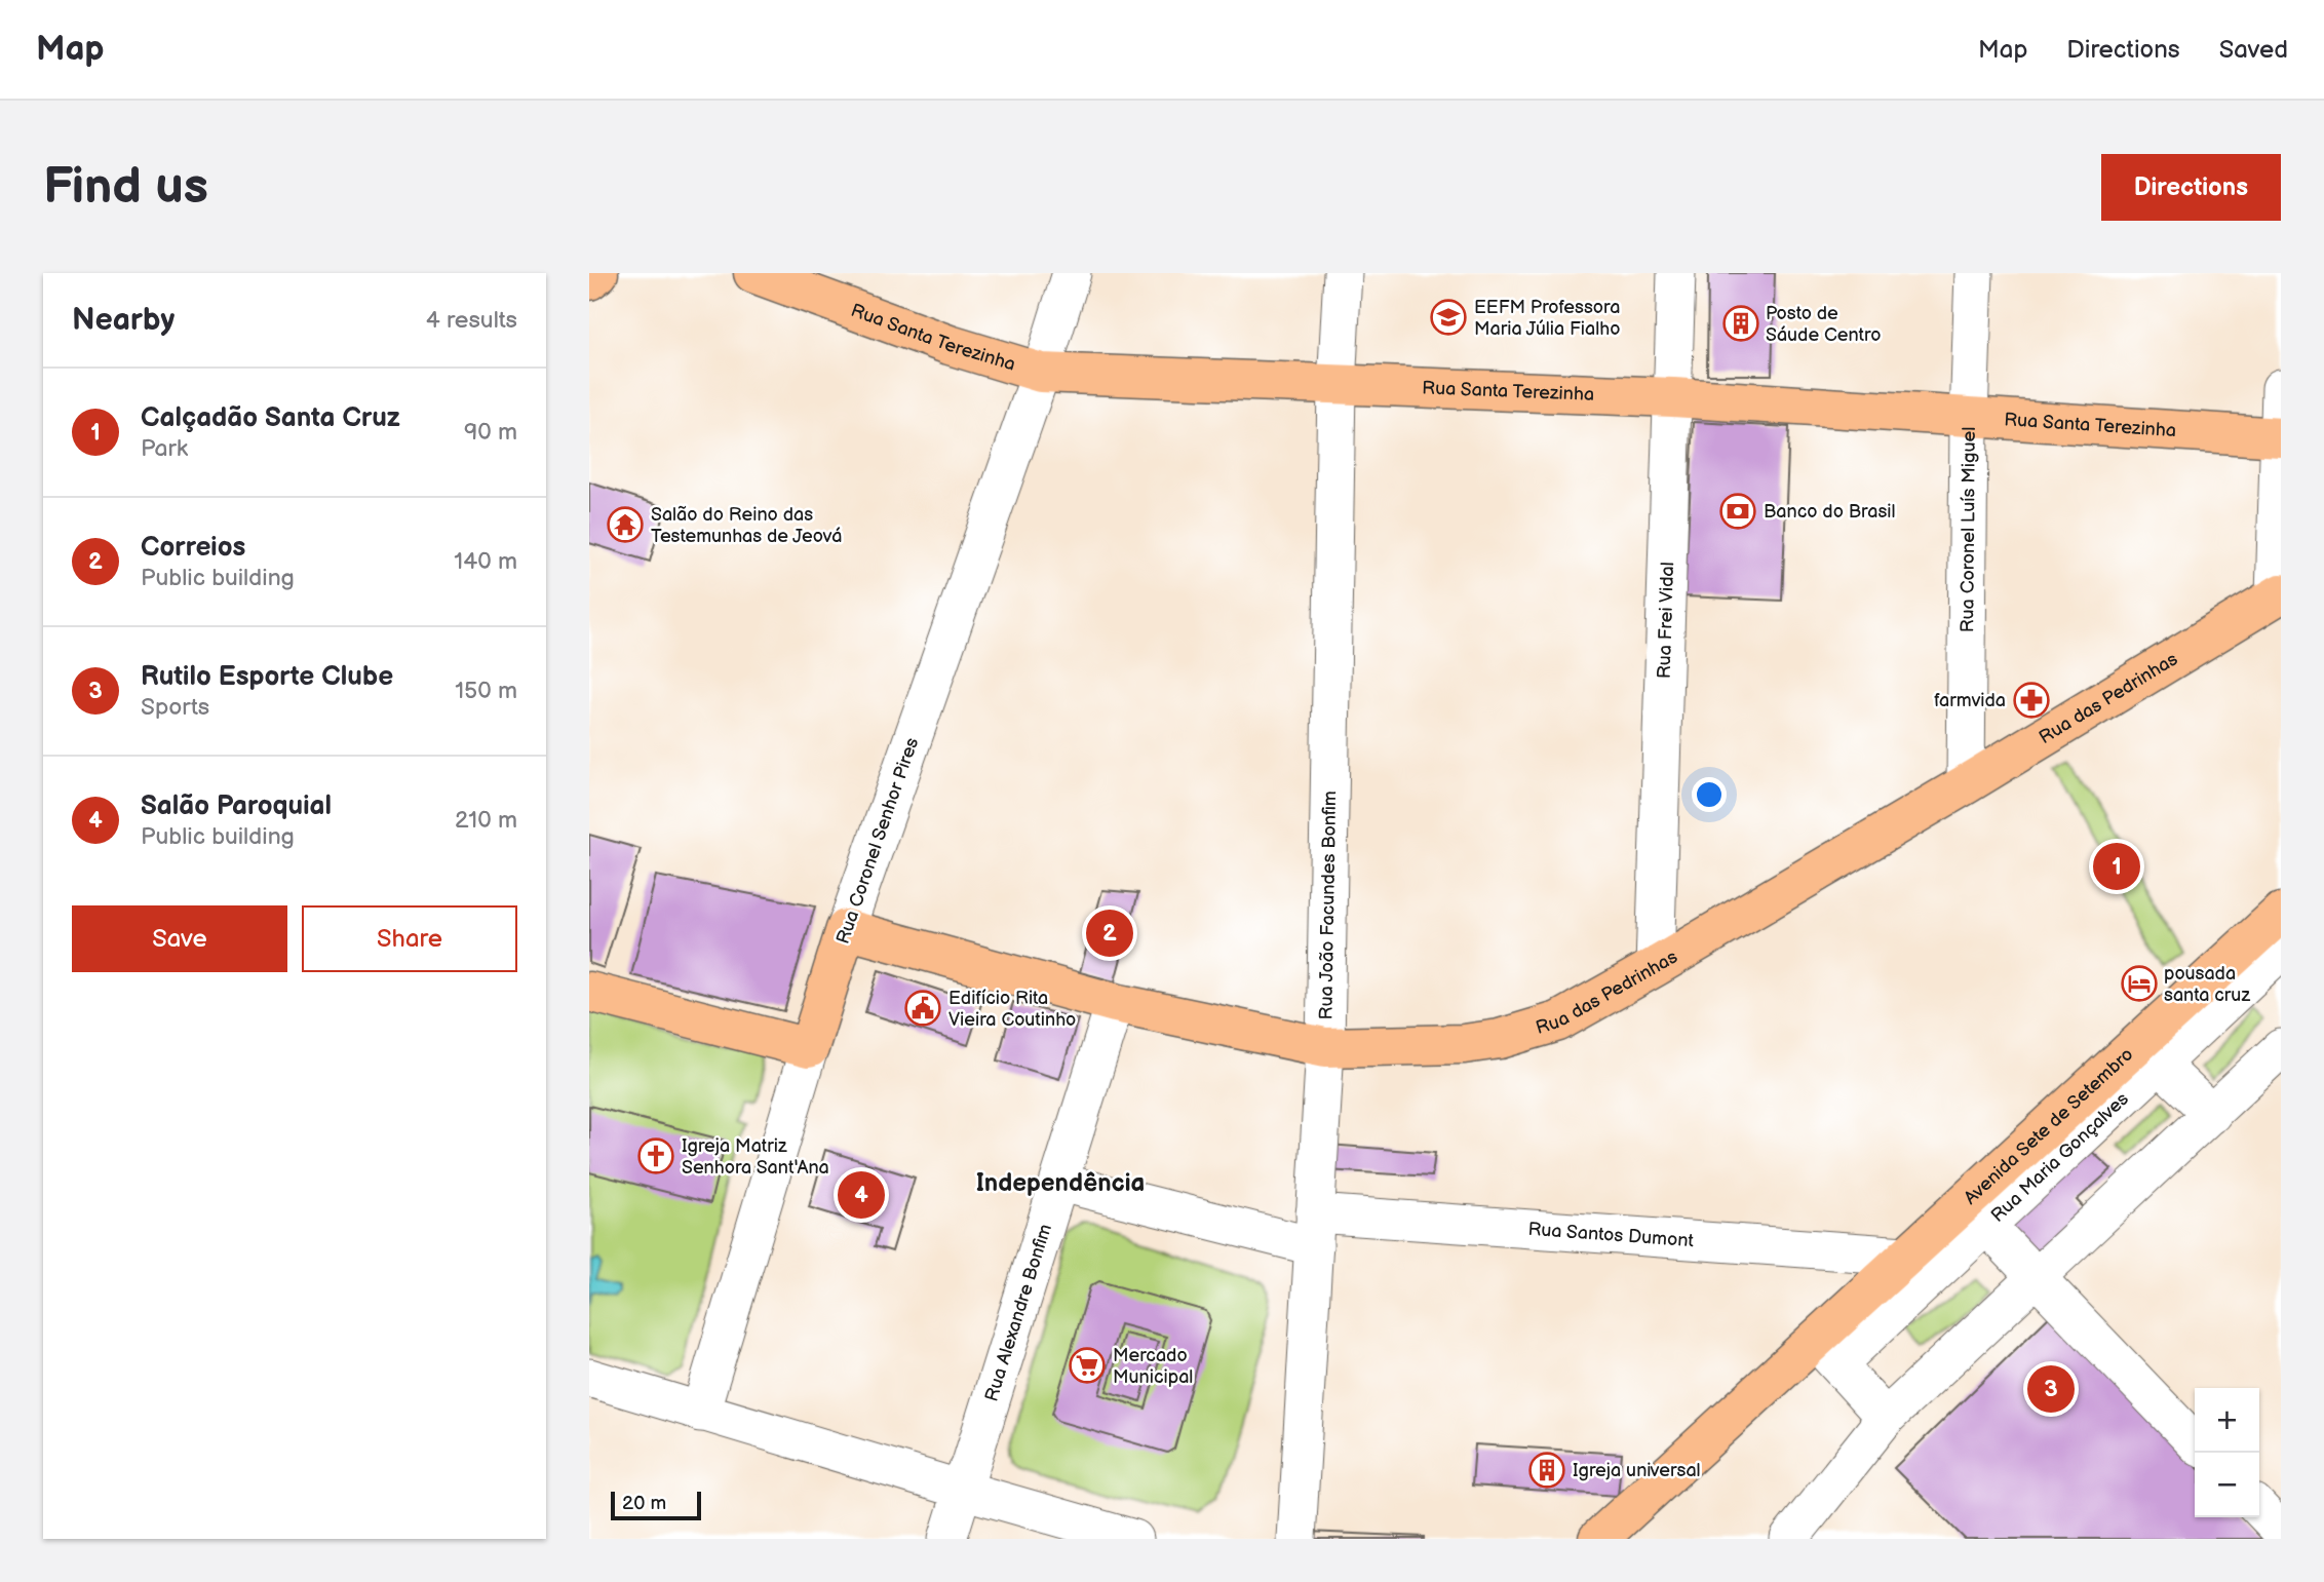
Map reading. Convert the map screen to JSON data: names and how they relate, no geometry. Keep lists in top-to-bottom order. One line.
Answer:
{"streets":{"main road":["Rua Santa Terezinha","Rua das Pedrinhas","Rua Coronel Senhor Pires","Avenida Sete de Setembro"],"street":["Rua Coronel Luís Miguel","Rua Frei Vidal","Rua João Facundes Bonfim","Rua Maria Gonçalves","Rua Santos Dumont","Rua Alexandre Bonfim"]},"crossings":[["Rua Santa Terezinha","Rua Coronel Luís Miguel"],["Rua Santa Terezinha","Rua Frei Vidal"],["Rua Santa Terezinha","Rua Coronel Senhor Pires"],["Rua Santa Terezinha","Rua João Facundes Bonfim"],["Rua Coronel Luís Miguel","Rua das Pedrinhas"],["Rua Frei Vidal","Rua das Pedrinhas"],["Rua das Pedrinhas","Rua Coronel Senhor Pires"],["Rua das Pedrinhas","Rua João Facundes Bonfim"],["Rua das Pedrinhas","Rua Alexandre Bonfim"],["Rua João Facundes Bonfim","Rua Santos Dumont"],["Avenida Sete de Setembro","Rua Maria Gonçalves"],["Avenida Sete de Setembro","Rua Santos Dumont"],["Rua Santos Dumont","Rua Alexandre Bonfim"]],"districts":["Independência"],"places":{"school or university":["EEFM Professora Maria Júlia Fialho"],"building":["Posto de Sáude Centro","Igreja universal"],"bank":["Banco do Brasil"],"temple":["Salão do Reino das Testemunhas de Jeová"],"pharmacy":["farmvida"],"hotel":["pousada santa cruz"],"public building":["Edifício Rita Vieira Coutinho"],"church":["Igreja Matriz Senhora Sant'Ana"],"supermarket":["Mercado Municipal"]},"scale_bar":"20 m","page":{"header":"Map","nav":["Map","Directions","Saved"],"buttons":["Directions",["Save","Share"]],"title":"Find us","heading":["Nearby","4 results"],"list":[{"mark":"1","name":"Calçadão Santa Cruz","note":"Park","value":"90 m"},{"mark":"2","name":"Correios","note":"Public building","value":"140 m"},{"mark":"3","name":"Rutilo Esporte Clube","note":"Sports","value":"150 m"},{"mark":"4","name":"Salão Paroquial","note":"Public building","value":"210 m"}],"pins":["1","2","4","3"],"map_buttons":["+","−"],"scale":"20 m"}}
